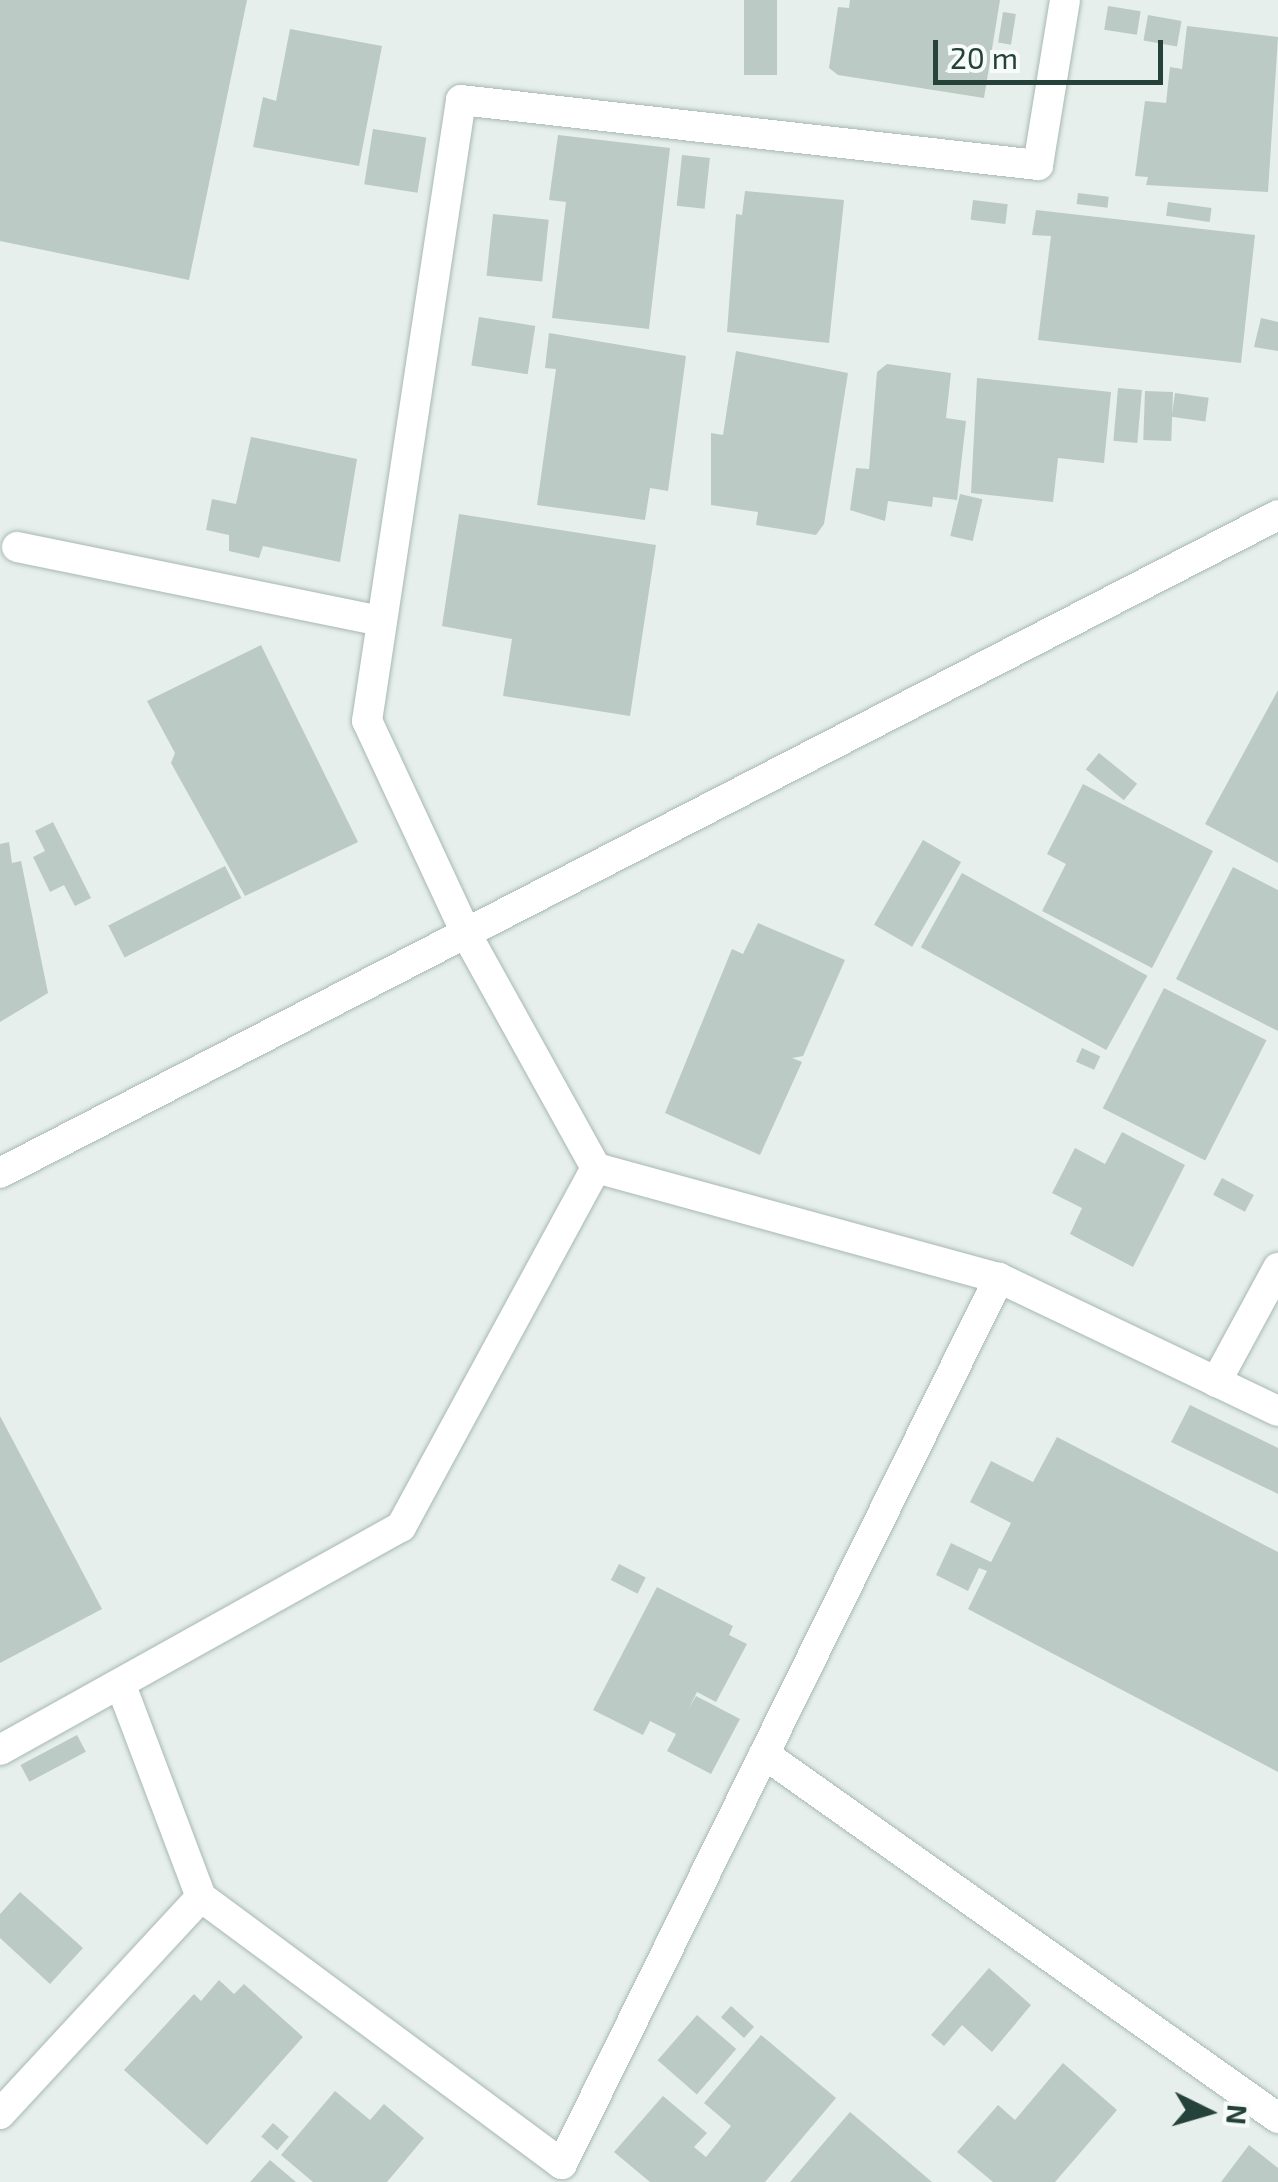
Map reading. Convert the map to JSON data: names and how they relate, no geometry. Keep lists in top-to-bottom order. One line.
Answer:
{"scale_bar":"20 m","north":"right"}
